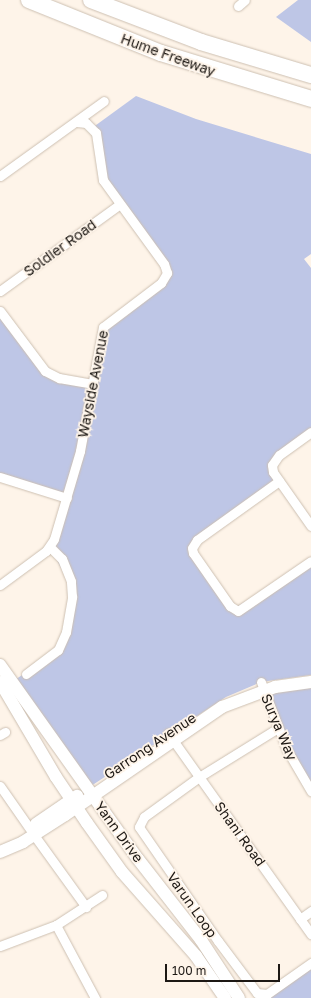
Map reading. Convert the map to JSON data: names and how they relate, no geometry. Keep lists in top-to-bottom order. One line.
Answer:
{"streets":{"highway":["Hume Freeway"],"street":["Soldier Road","Wayside Avenue","Surya Way","Garrong Avenue","Yann Drive","Shani Road","Varun Loop"]},"crossings":[["Soldier Road","Wayside Avenue"],["Surya Way","Garrong Avenue"],["Garrong Avenue","Yann Drive"],["Garrong Avenue","Shani Road"],["Shani Road","Varun Loop"]],"scale_bar":"100 m"}
